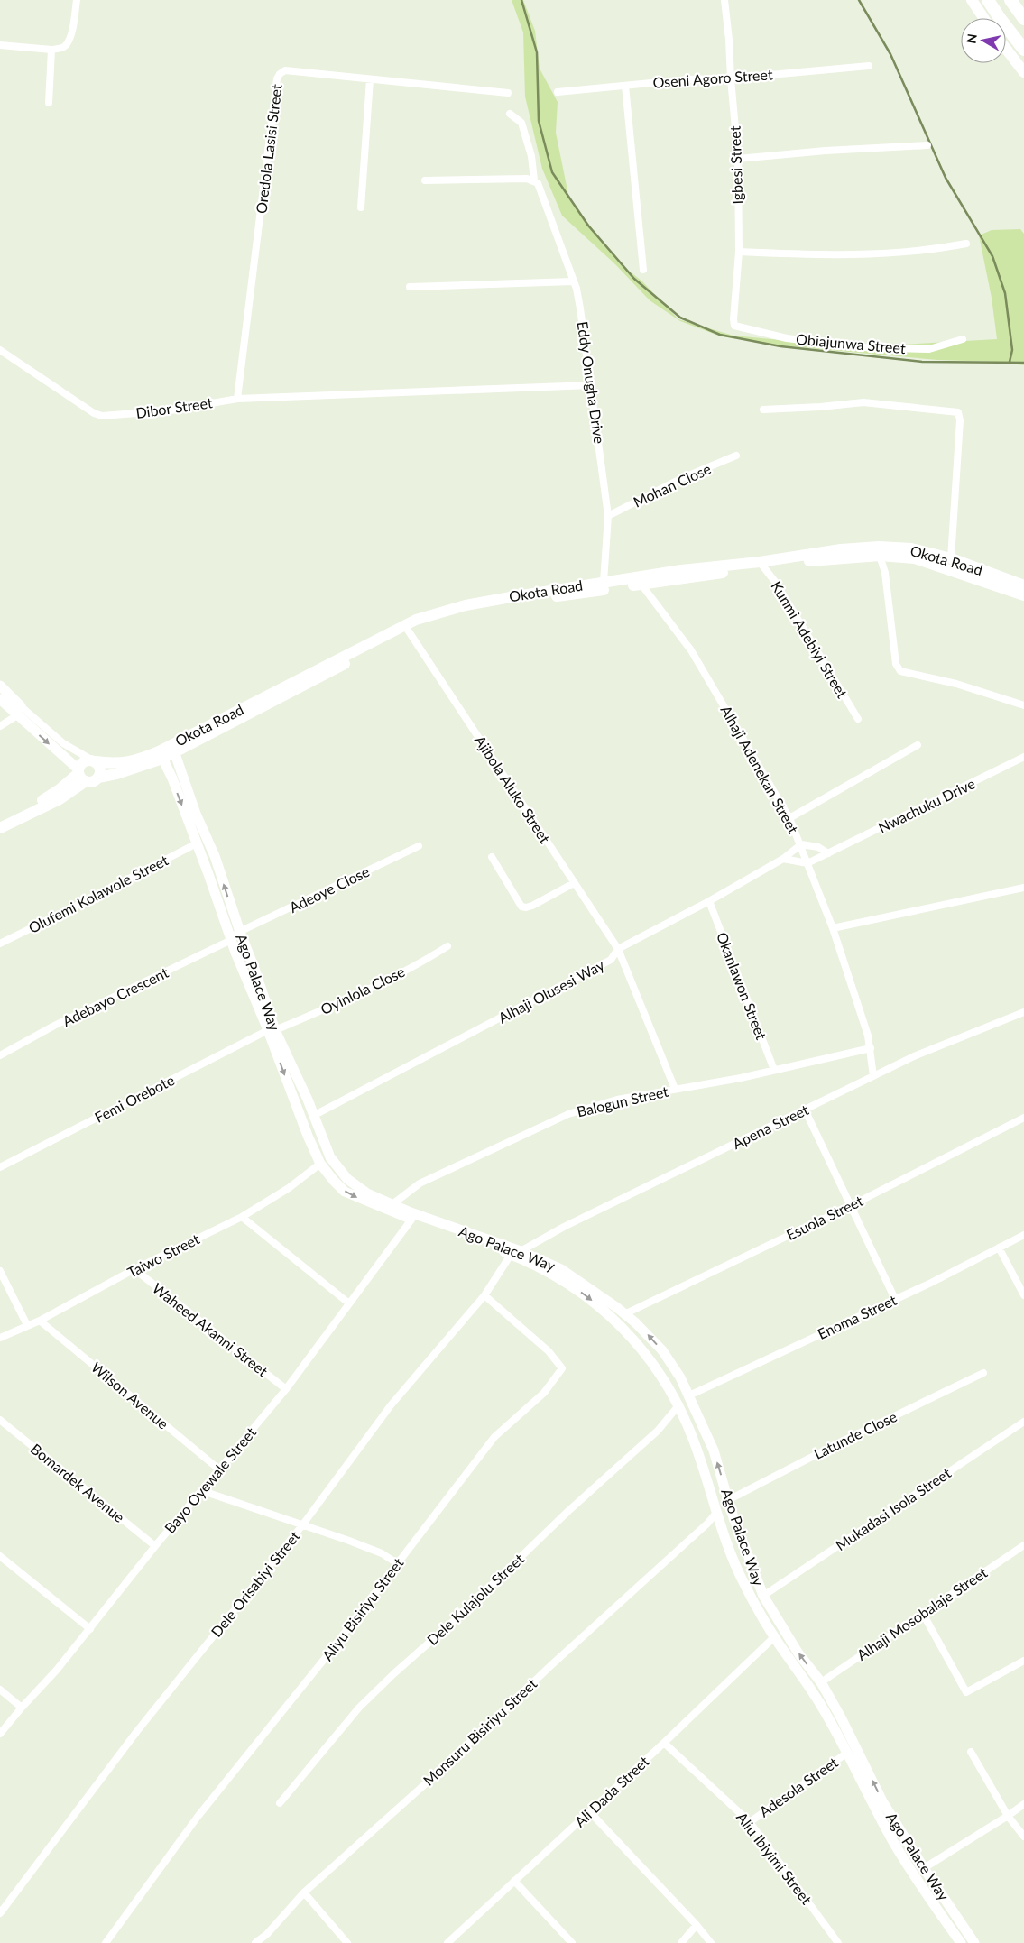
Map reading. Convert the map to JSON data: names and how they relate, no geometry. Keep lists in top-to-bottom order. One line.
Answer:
{"streets":{"main road":["Okota Road","Ago Palace Way"],"street":["Oseni Agoro Street","Oredola Lasisi Street","Igbesi Street","Obiajunwa Street","Eddy Onugha Drive","Dibor Street","Mohan Close","Kunmi Adebiyi Street","Alhaji Adenekan Street","Ajibola Aluko Street","Nwachuku Drive","Adeoye Close","Olufemi Kolawole Street","Okanlawon Street","Oyinlola Close","Alhaji Olusesi Way","Adebayo Crescent","Femi Orebote","Balogun Street","Apena Street","Esuola Street","Taiwo Street","Enoma Street","Waheed Akanni Street","Wilson Avenue","Latunde Close","Bayo Oyewale Street","Bomardek Avenue","Mukadasi Isola Street","Dele Orisabiyi Street","Dele Kulajolu Street","Aliyu Bisiriyu Street","Alhaji Mosobalaje Street","Monsuru Bisiriyu Street","Adesola Street","Ali Dada Street","Aliu Ibiyimi Street"]},"crossings":[["Oseni Agoro Street","Igbesi Street"],["Oredola Lasisi Street","Dibor Street"],["Igbesi Street","Obiajunwa Street"],["Eddy Onugha Drive","Dibor Street"],["Eddy Onugha Drive","Mohan Close"],["Eddy Onugha Drive","Okota Road"],["Okota Road","Kunmi Adebiyi Street"],["Okota Road","Alhaji Adenekan Street"],["Okota Road","Ajibola Aluko Street"],["Okota Road","Ago Palace Way"],["Alhaji Adenekan Street","Nwachuku Drive"],["Alhaji Adenekan Street","Alhaji Olusesi Way"],["Alhaji Adenekan Street","Balogun Street"],["Alhaji Adenekan Street","Apena Street"],["Ajibola Aluko Street","Alhaji Olusesi Way"],["Ajibola Aluko Street","Balogun Street"],["Adeoye Close","Ago Palace Way"],["Adeoye Close","Adebayo Crescent"],["Olufemi Kolawole Street","Ago Palace Way"],["Ago Palace Way","Oyinlola Close"],["Ago Palace Way","Alhaji Olusesi Way"],["Ago Palace Way","Adebayo Crescent"],["Ago Palace Way","Femi Orebote"],["Ago Palace Way","Balogun Street"],["Ago Palace Way","Apena Street"],["Ago Palace Way","Esuola Street"],["Ago Palace Way","Taiwo Street"],["Ago Palace Way","Enoma Street"],["Ago Palace Way","Latunde Close"],["Ago Palace Way","Bayo Oyewale Street"],["Ago Palace Way","Mukadasi Isola Street"],["Ago Palace Way","Dele Orisabiyi Street"],["Ago Palace Way","Dele Kulajolu Street"],["Ago Palace Way","Alhaji Mosobalaje Street"],["Ago Palace Way","Monsuru Bisiriyu Street"],["Ago Palace Way","Adesola Street"],["Ago Palace Way","Ali Dada Street"],["Okanlawon Street","Alhaji Olusesi Way"],["Okanlawon Street","Balogun Street"],["Oyinlola Close","Femi Orebote"],["Apena Street","Dele Orisabiyi Street"],["Taiwo Street","Waheed Akanni Street"],["Taiwo Street","Wilson Avenue"],["Waheed Akanni Street","Bayo Oyewale Street"],["Wilson Avenue","Bayo Oyewale Street"],["Bayo Oyewale Street","Bomardek Avenue"],["Dele Orisabiyi Street","Aliyu Bisiriyu Street"],["Adesola Street","Aliu Ibiyimi Street"],["Ali Dada Street","Aliu Ibiyimi Street"]],"north":"left"}
